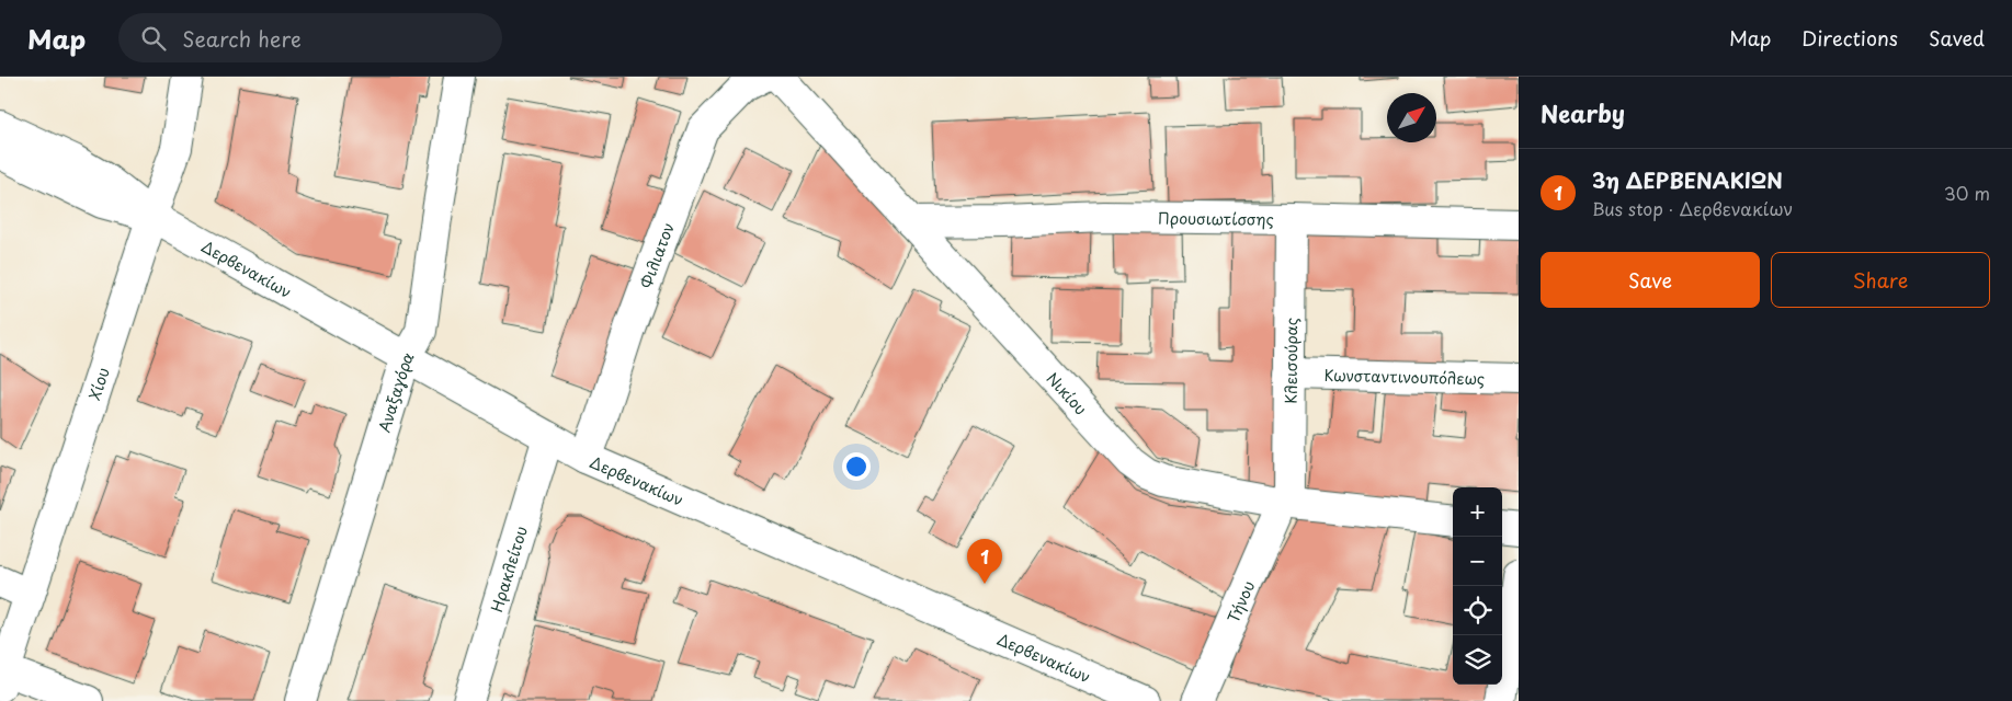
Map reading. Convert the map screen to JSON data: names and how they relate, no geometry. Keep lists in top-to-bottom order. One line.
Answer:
{"streets":{"street":["Προυσιωτίσσης","Φιλιατον","Δερβενακίων","Κλεισούρας","Κωνσταντινουπόλεως","Χίου","Αναξαγόρα","Νικίου","Ηρακλείτου","Τήνου"]},"crossings":[["Προυσιωτίσσης","Κλεισούρας"],["Προυσιωτίσσης","Νικίου"],["Φιλιατον","Δερβενακίων"],["Δερβενακίων","Χίου"],["Δερβενακίων","Αναξαγόρα"],["Δερβενακίων","Ηρακλείτου"],["Κλεισούρας","Κωνσταντινουπόλεως"],["Κλεισούρας","Νικίου"],["Κλεισούρας","Τήνου"],["Νικίου","Τήνου"]],"north":"top right","page":{"header":"Map","search":"Search here","nav":["Map","Directions","Saved"],"heading":"Nearby","list":[{"mark":"1","name":"3η ΔΕΡΒΕΝΑΚΙΩΝ","note":"Bus stop · Δερβενακίων","value":"30 m"}],"buttons":["Save","Share"],"map_buttons":["+","−"],"pins":"1"}}
